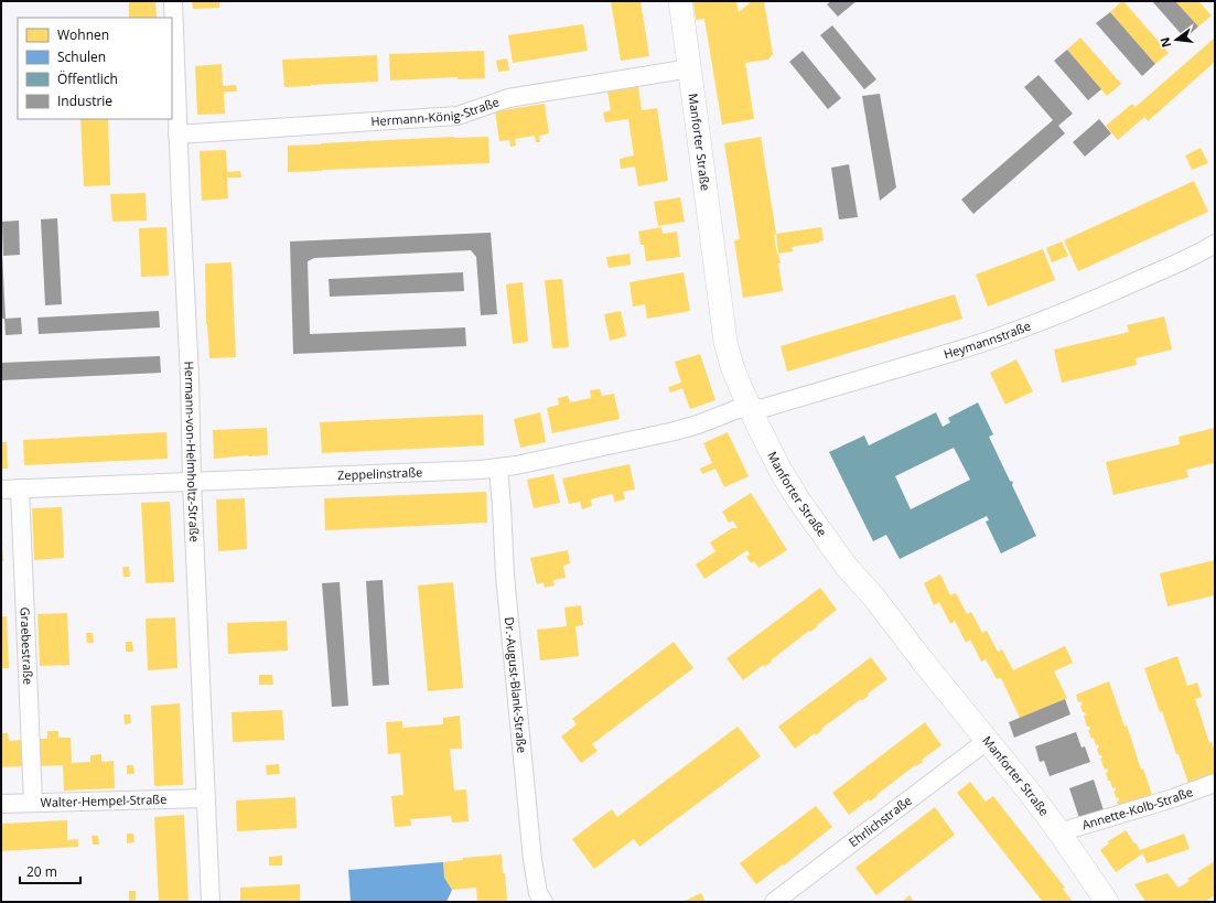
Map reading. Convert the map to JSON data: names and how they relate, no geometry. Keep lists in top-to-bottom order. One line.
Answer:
{"streets":{"street":["Hermann-König-Straße","Manforter Straße","Heymannstraße","Hermann-von-Helmholtz-Straße","Zeppelinstraße","Graebestraße","Dr.-August-Blank-Straße","Walter-Hempel-Straße","Annette-Kolb-Straße","Ehrlichstraße"]},"crossings":[["Hermann-König-Straße","Manforter Straße"],["Hermann-König-Straße","Hermann-von-Helmholtz-Straße"],["Manforter Straße","Heymannstraße"],["Manforter Straße","Zeppelinstraße"],["Manforter Straße","Annette-Kolb-Straße"],["Manforter Straße","Ehrlichstraße"],["Heymannstraße","Zeppelinstraße"],["Hermann-von-Helmholtz-Straße","Zeppelinstraße"],["Hermann-von-Helmholtz-Straße","Walter-Hempel-Straße"],["Zeppelinstraße","Graebestraße"],["Zeppelinstraße","Dr.-August-Blank-Straße"],["Graebestraße","Walter-Hempel-Straße"]],"legend":["Wohnen","Schulen","Öffentlich","Industrie"],"scale_bar":"20 m","north":"left"}
